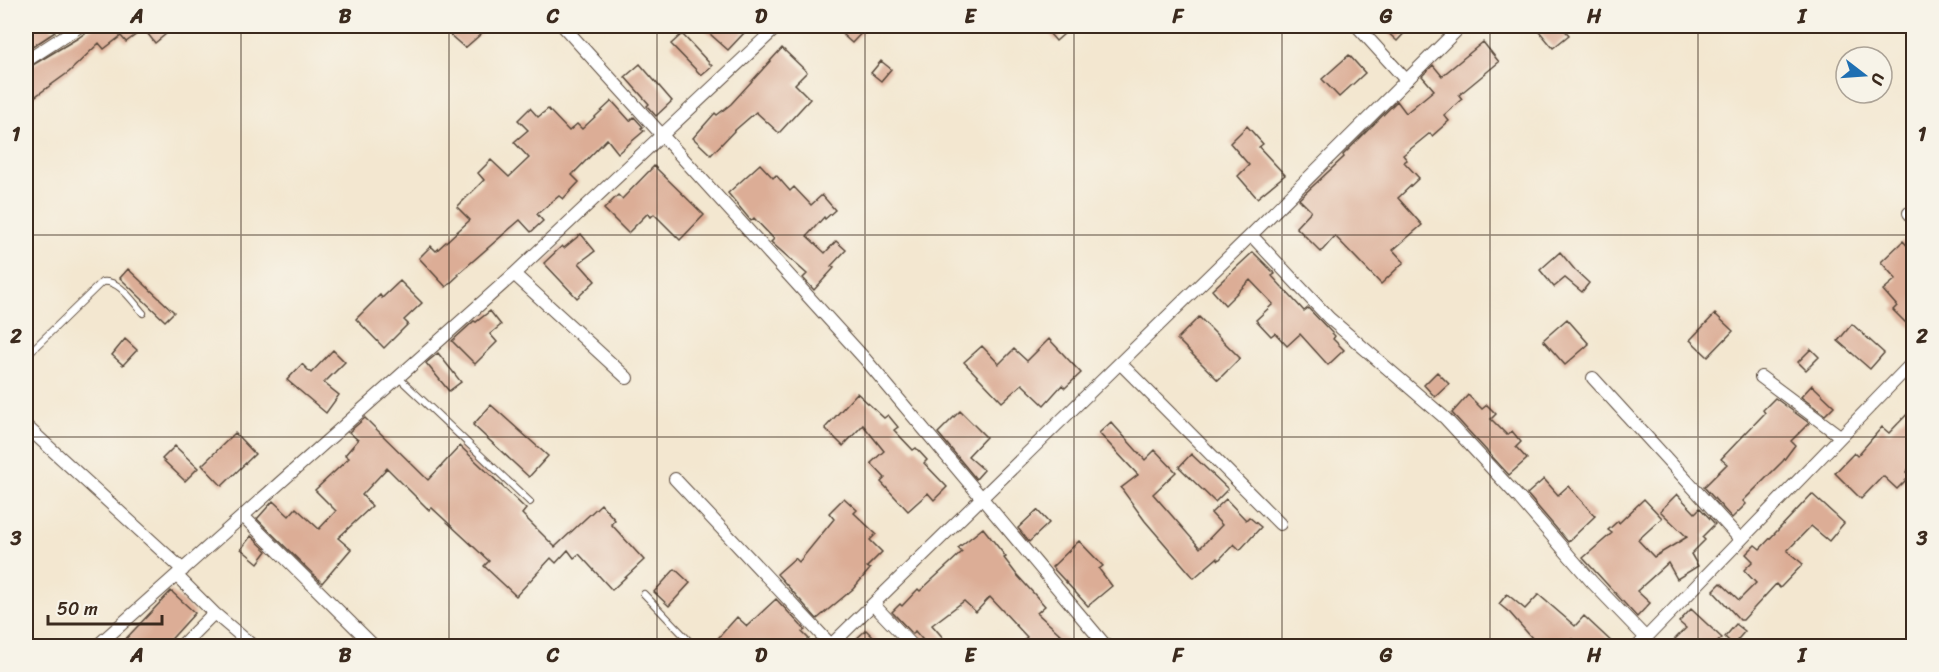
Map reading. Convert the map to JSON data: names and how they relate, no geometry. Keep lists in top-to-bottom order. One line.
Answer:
{"scale_bar":"50 m","north":"right","grid":{"columns":["A","B","C","D","E","F","G","H","I"],"rows":["1","2","3"]}}
